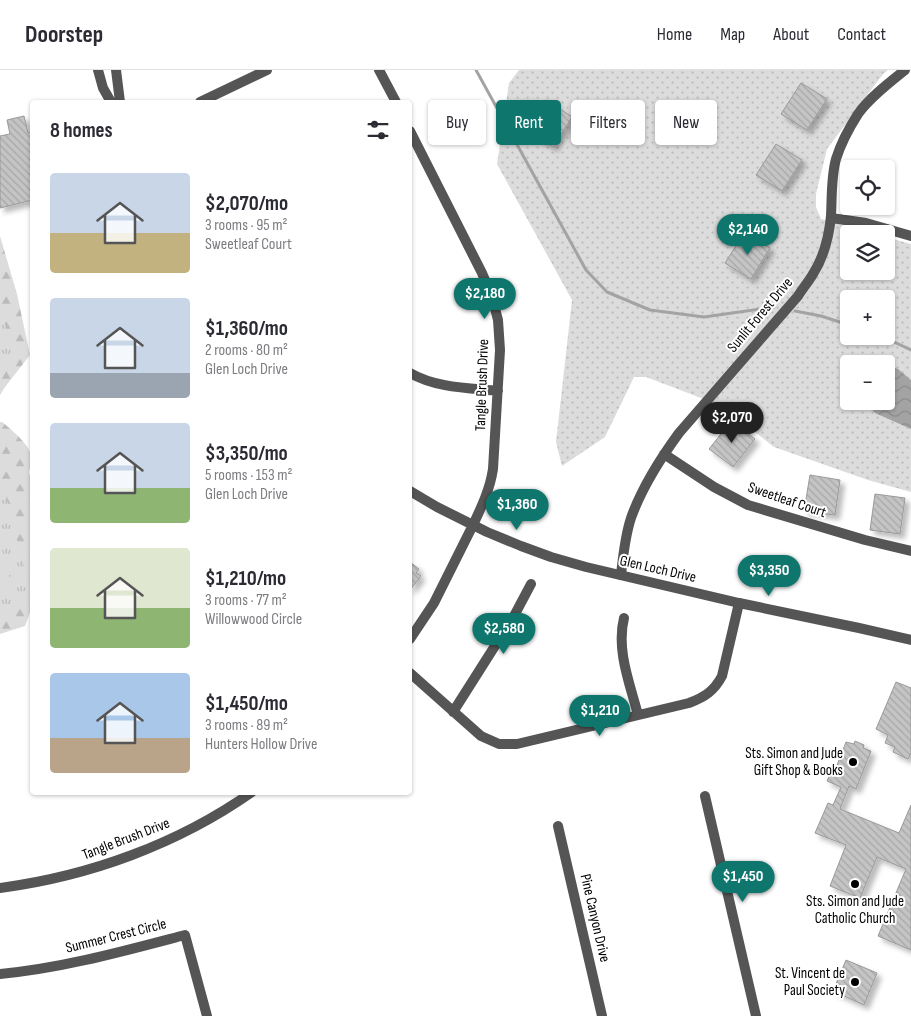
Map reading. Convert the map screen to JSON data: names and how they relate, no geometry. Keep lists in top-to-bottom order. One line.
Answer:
{"streets":{"street":["Sunlit Forest Drive","Tangle Brush Drive","Sweetleaf Court","Glen Loch Drive","Pine Canyon Drive","Summer Crest Circle"]},"crossings":[["Sunlit Forest Drive","Sweetleaf Court"],["Sunlit Forest Drive","Glen Loch Drive"],["Tangle Brush Drive","Glen Loch Drive"]],"places":["Sts. Simon and Jude Gift Shop & Books","Sts. Simon and Jude Catholic Church","St. Vincent de Paul Society"],"page":{"header":"Doorstep","nav":["Home","Map","About","Contact"],"chip":["Buy","Rent","Filters","New"],"heading":"8 homes","map_buttons":["+","−"],"list":[{"name":"$2,070/mo","note":"3 rooms · 95 m² · Sweetleaf Court"},{"name":"$1,360/mo","note":"2 rooms · 80 m² · Glen Loch Drive"},{"name":"$3,350/mo","note":"5 rooms · 153 m² · Glen Loch Drive"},{"name":"$1,210/mo","note":"3 rooms · 77 m² · Willowwood Circle"},{"name":"$1,450/mo","note":"3 rooms · 89 m² · Hunters Hollow Drive"}],"price":["$2,140","$2,180","$2,070","$1,360","$3,350","$2,580","$1,210","$1,450"]}}
